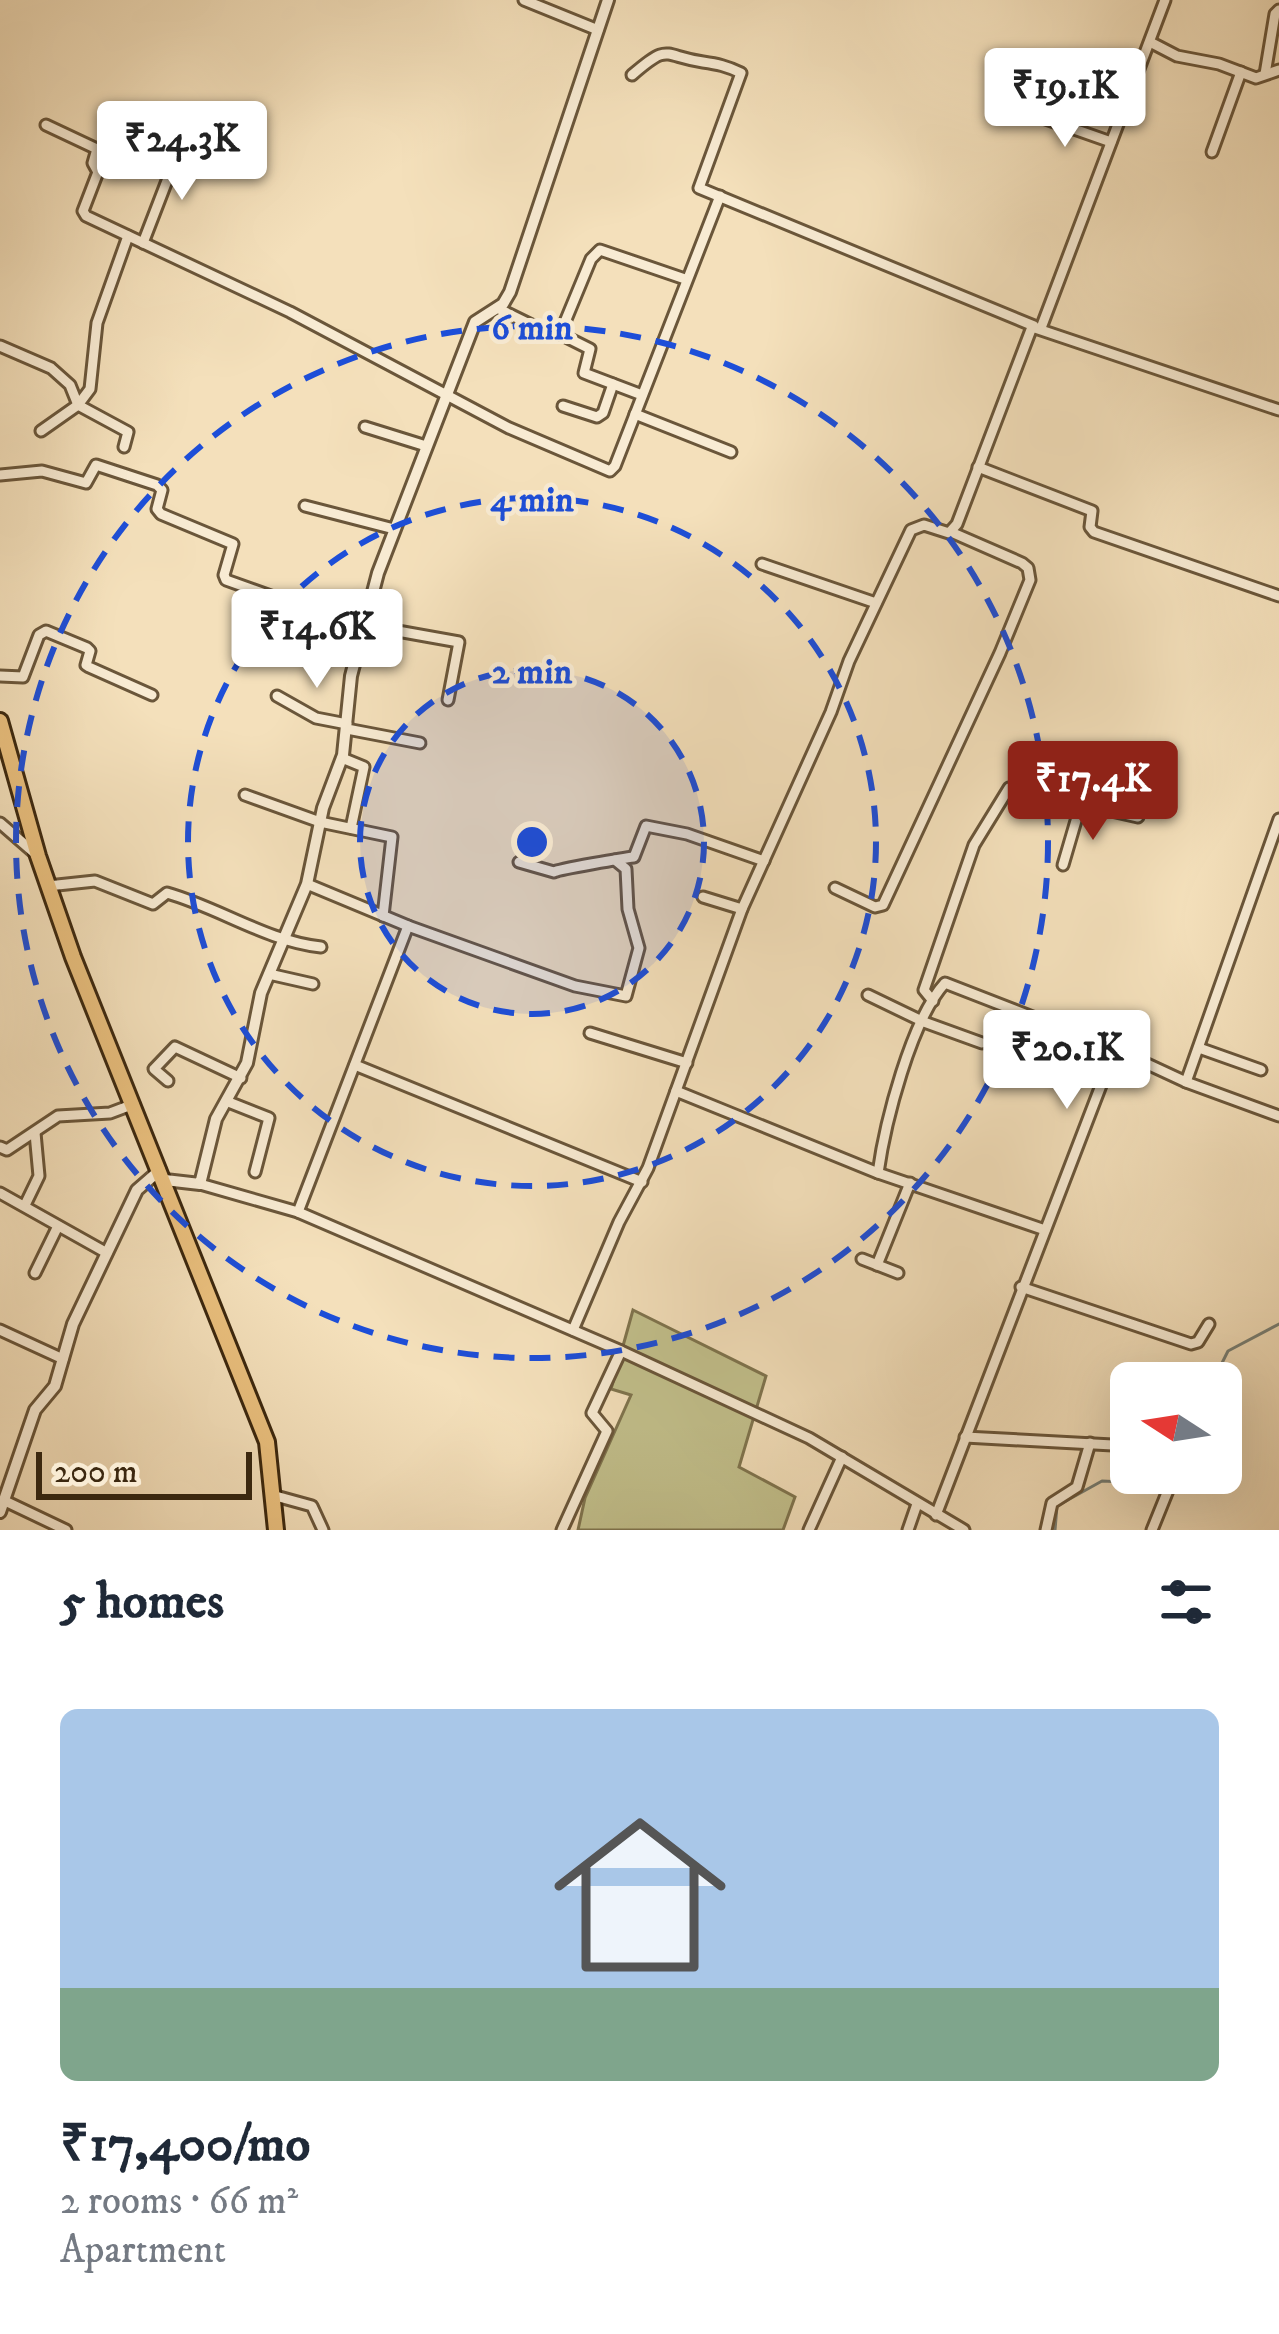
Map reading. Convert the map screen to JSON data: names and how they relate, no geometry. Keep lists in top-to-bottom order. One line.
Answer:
{"scale_bar":"200 m","north":"left","page":{"price":["₹19.1K","₹24.3K","₹14.6K","₹17.4K","₹20.1K"],"scale":"200 m","heading":"5 homes","list":[{"name":"₹17,400/mo","note":"2 rooms · 66 m² · Apartment"}]},"rings":["6 min","4 min","2 min"]}
